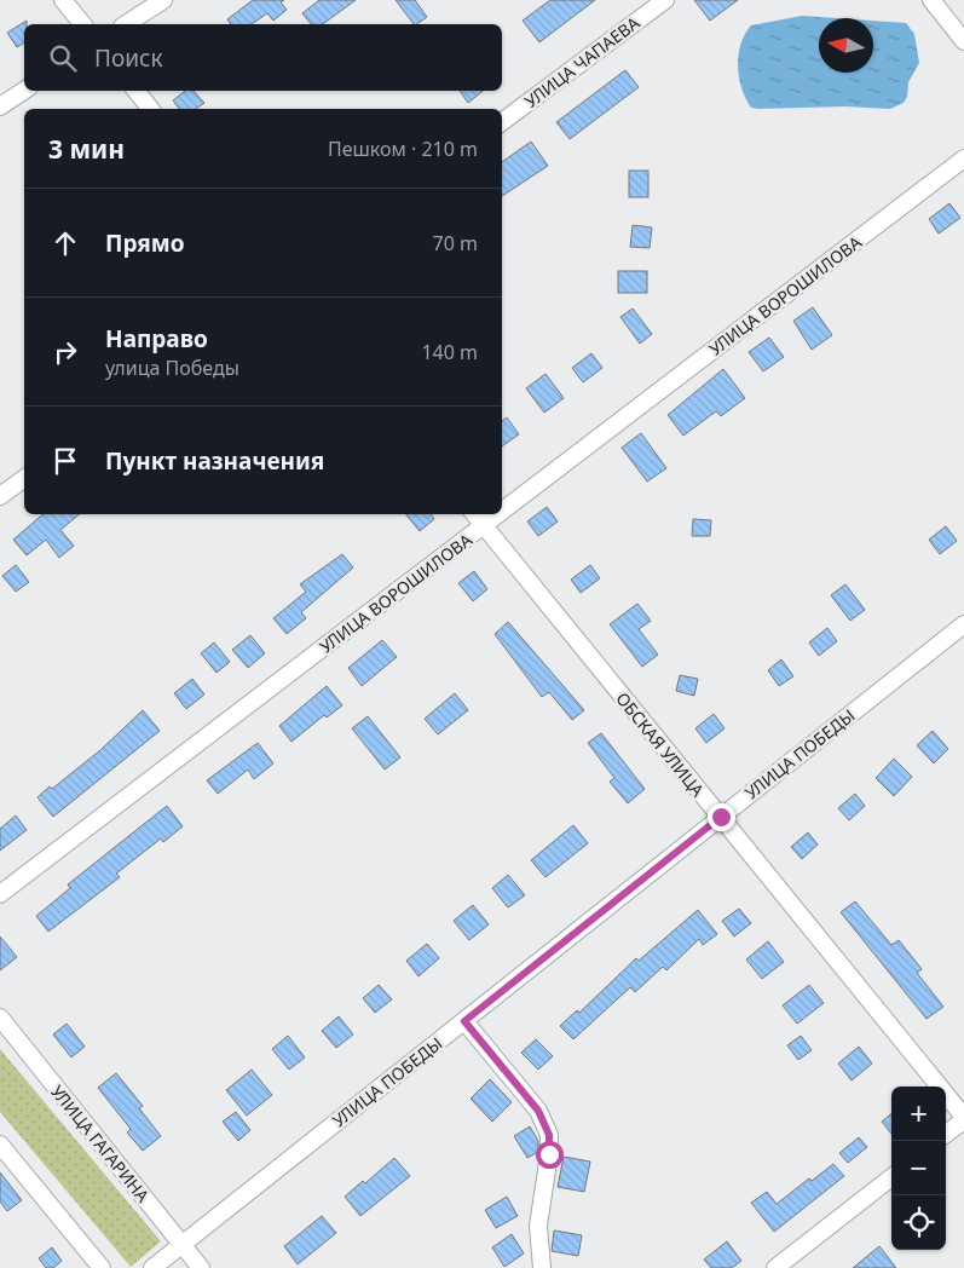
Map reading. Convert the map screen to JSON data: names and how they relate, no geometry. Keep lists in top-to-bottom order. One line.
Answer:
{"streets":{"street":["УЛИЦА ЧАПАЕВА","УЛИЦА ВОРОШИЛОВА","ОБСКАЯ УЛИЦА","УЛИЦА ПОБЕДЫ","УЛИЦА ГАГАРИНА"]},"crossings":[["УЛИЦА ВОРОШИЛОВА","ОБСКАЯ УЛИЦА"],["ОБСКАЯ УЛИЦА","УЛИЦА ПОБЕДЫ"],["УЛИЦА ПОБЕДЫ","УЛИЦА ГАГАРИНА"]],"north":"left","page":{"search":"Поиск","heading":["3 мин","Пешком · 210 m"],"list":[["Прямо","70 m"],["Направо","улица Победы","140 m"],"Пункт назначения"],"map_buttons":["+","−"]}}
